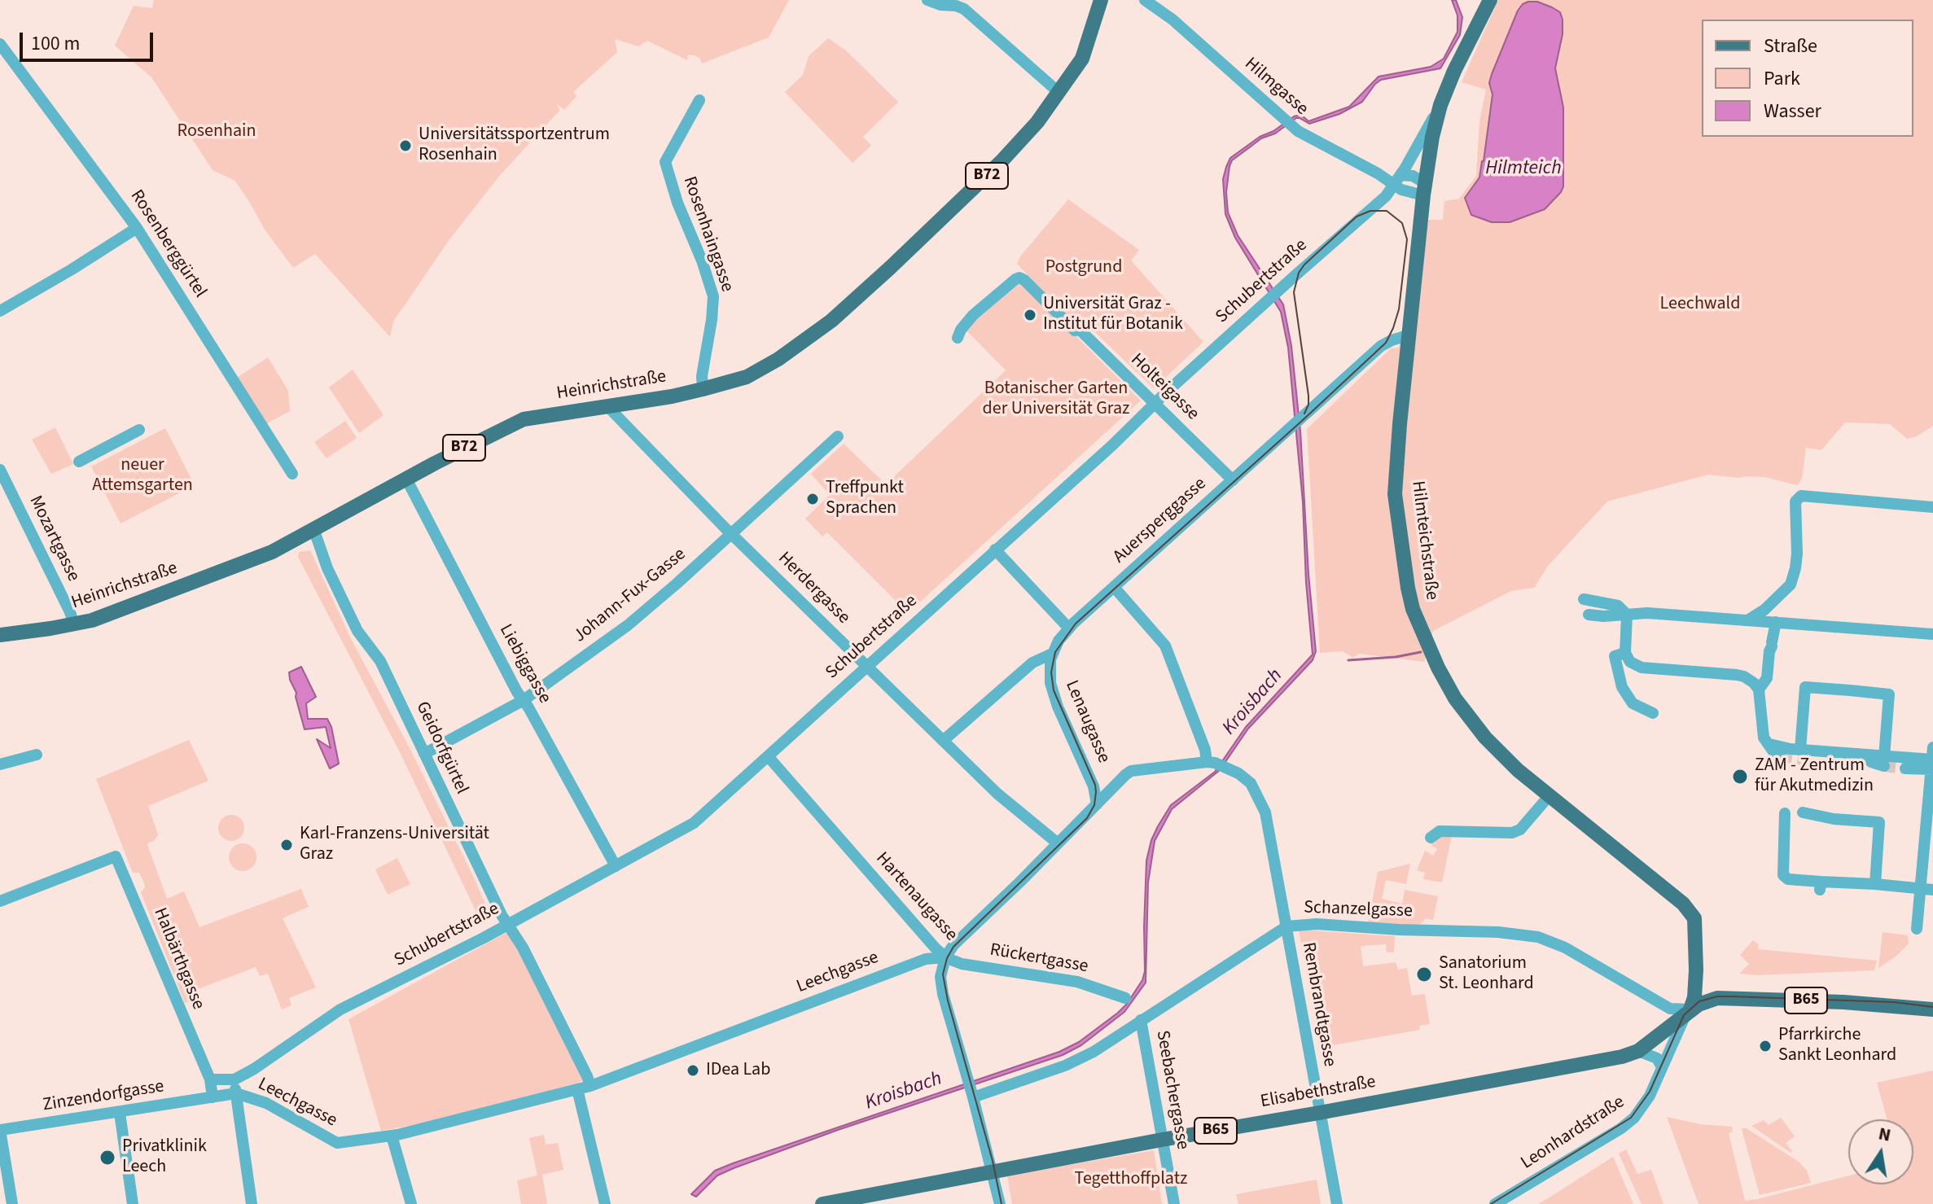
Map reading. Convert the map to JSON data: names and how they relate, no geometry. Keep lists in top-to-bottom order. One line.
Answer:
{"streets":{"main road":["B72","Heinrichstraße","Hilmteichstraße","B65","Elisabethstraße"],"street":["Hilmgasse","Rosenhaingasse","Rosenberggürtel","Schubertstraße","Holteigasse","Auersperggasse","Mozartgasse","Herdergasse","Johann-Fux-Gasse","Liebiggasse","Lenaugasse","Geidorfgürtel","Hartenaugasse","Schanzelgasse","Halbärthgasse","Rückertgasse","Leechgasse","Rembrandtgasse","Seebachergasse","Zinzendorfgasse","Leonhardstraße"]},"crossings":[["Hilmgasse","Schubertstraße"],["Rosenhaingasse","Heinrichstraße"],["Schubertstraße","Holteigasse"],["Schubertstraße","Hilmteichstraße"],["Schubertstraße","Herdergasse"],["Schubertstraße","Liebiggasse"],["Schubertstraße","Geidorfgürtel"],["Schubertstraße","Hartenaugasse"],["Heinrichstraße","Mozartgasse"],["Heinrichstraße","Herdergasse"],["Heinrichstraße","Liebiggasse"],["Heinrichstraße","Geidorfgürtel"],["Holteigasse","Auersperggasse"],["Auersperggasse","Hilmteichstraße"],["Auersperggasse","Herdergasse"],["Auersperggasse","Lenaugasse"],["Hilmteichstraße","Schanzelgasse"],["Hilmteichstraße","B65"],["Hilmteichstraße","Elisabethstraße"],["Hilmteichstraße","Leonhardstraße"],["Herdergasse","Johann-Fux-Gasse"],["Johann-Fux-Gasse","Liebiggasse"],["Johann-Fux-Gasse","Geidorfgürtel"],["Geidorfgürtel","Leechgasse"],["Hartenaugasse","Schanzelgasse"],["Hartenaugasse","Rückertgasse"],["Hartenaugasse","Leechgasse"],["Hartenaugasse","Elisabethstraße"],["Schanzelgasse","B65"],["Schanzelgasse","Rembrandtgasse"],["Schanzelgasse","Seebachergasse"],["Schanzelgasse","Elisabethstraße"],["Schanzelgasse","Leonhardstraße"],["Halbärthgasse","Zinzendorfgasse"],["Rückertgasse","Leechgasse"],["Leechgasse","Zinzendorfgasse"],["B65","Elisabethstraße"],["B65","Leonhardstraße"],["Rembrandtgasse","Elisabethstraße"],["Seebachergasse","Elisabethstraße"],["Elisabethstraße","Leonhardstraße"]],"water":["Hilmteich","Kroisbach"],"parks":["Rosenhain","Postgrund","Leechwald","Botanischer Garten der Universität Graz","neuer Attemsgarten","Tegetthoffplatz"],"places":["Universitätssportzentrum Rosenhain","Universität Graz - Institut für Botanik","Treffpunkt Sprachen","ZAM - Zentrum für Akutmedizin","Karl-Franzens-Universität Graz","Sanatorium St. Leonhard","Pfarrkirche Sankt Leonhard","IDea Lab","Privatklinik Leech"],"legend":["Straße","Park","Wasser"],"scale_bar":"100 m","north":"top"}
